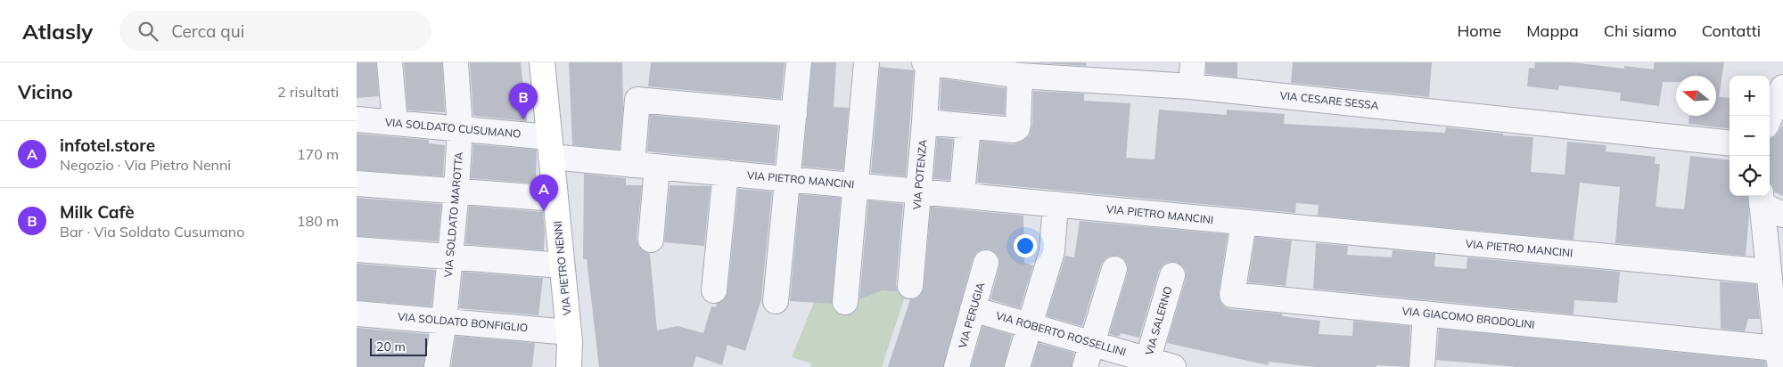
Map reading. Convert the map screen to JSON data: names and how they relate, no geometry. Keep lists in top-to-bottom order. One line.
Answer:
{"streets":{"main road":["VIA PIETRO NENNI"],"street":["VIA CESARE SESSA","VIA SOLDATO CUSUMANO","VIA POTENZA","VIA PIETRO MANCINI","VIA SOLDATO MAROTTA","VIA PERUGIA","VIA GIACOMO BRODOLINI","VIA SALERNO","VIA SOLDATO BONFIGLIO","VIA ROBERTO ROSSELLINI"]},"crossings":[["VIA CESARE SESSA","VIA POTENZA"],["VIA SOLDATO CUSUMANO","VIA PIETRO MANCINI"],["VIA SOLDATO CUSUMANO","VIA SOLDATO MAROTTA"],["VIA SOLDATO CUSUMANO","VIA PIETRO NENNI"],["VIA POTENZA","VIA PIETRO MANCINI"],["VIA PIETRO MANCINI","VIA PIETRO NENNI"],["VIA PIETRO MANCINI","VIA GIACOMO BRODOLINI"],["VIA SOLDATO MAROTTA","VIA SOLDATO BONFIGLIO"],["VIA PIETRO NENNI","VIA SOLDATO BONFIGLIO"],["VIA PERUGIA","VIA ROBERTO ROSSELLINI"],["VIA SALERNO","VIA ROBERTO ROSSELLINI"]],"scale_bar":"20 m","north":"left","page":{"header":"Atlasly","search":"Cerca qui","nav":["Home","Mappa","Chi siamo","Contatti"],"heading":["Vicino","2 risultati"],"map_buttons":["+","−"],"pins":["B","A"],"list":[{"mark":"A","name":"infotel.store","note":"Negozio · Via Pietro Nenni","value":"170 m"},{"mark":"B","name":"Milk Cafè","note":"Bar · Via Soldato Cusumano","value":"180 m"}],"scale":"20 m"}}
